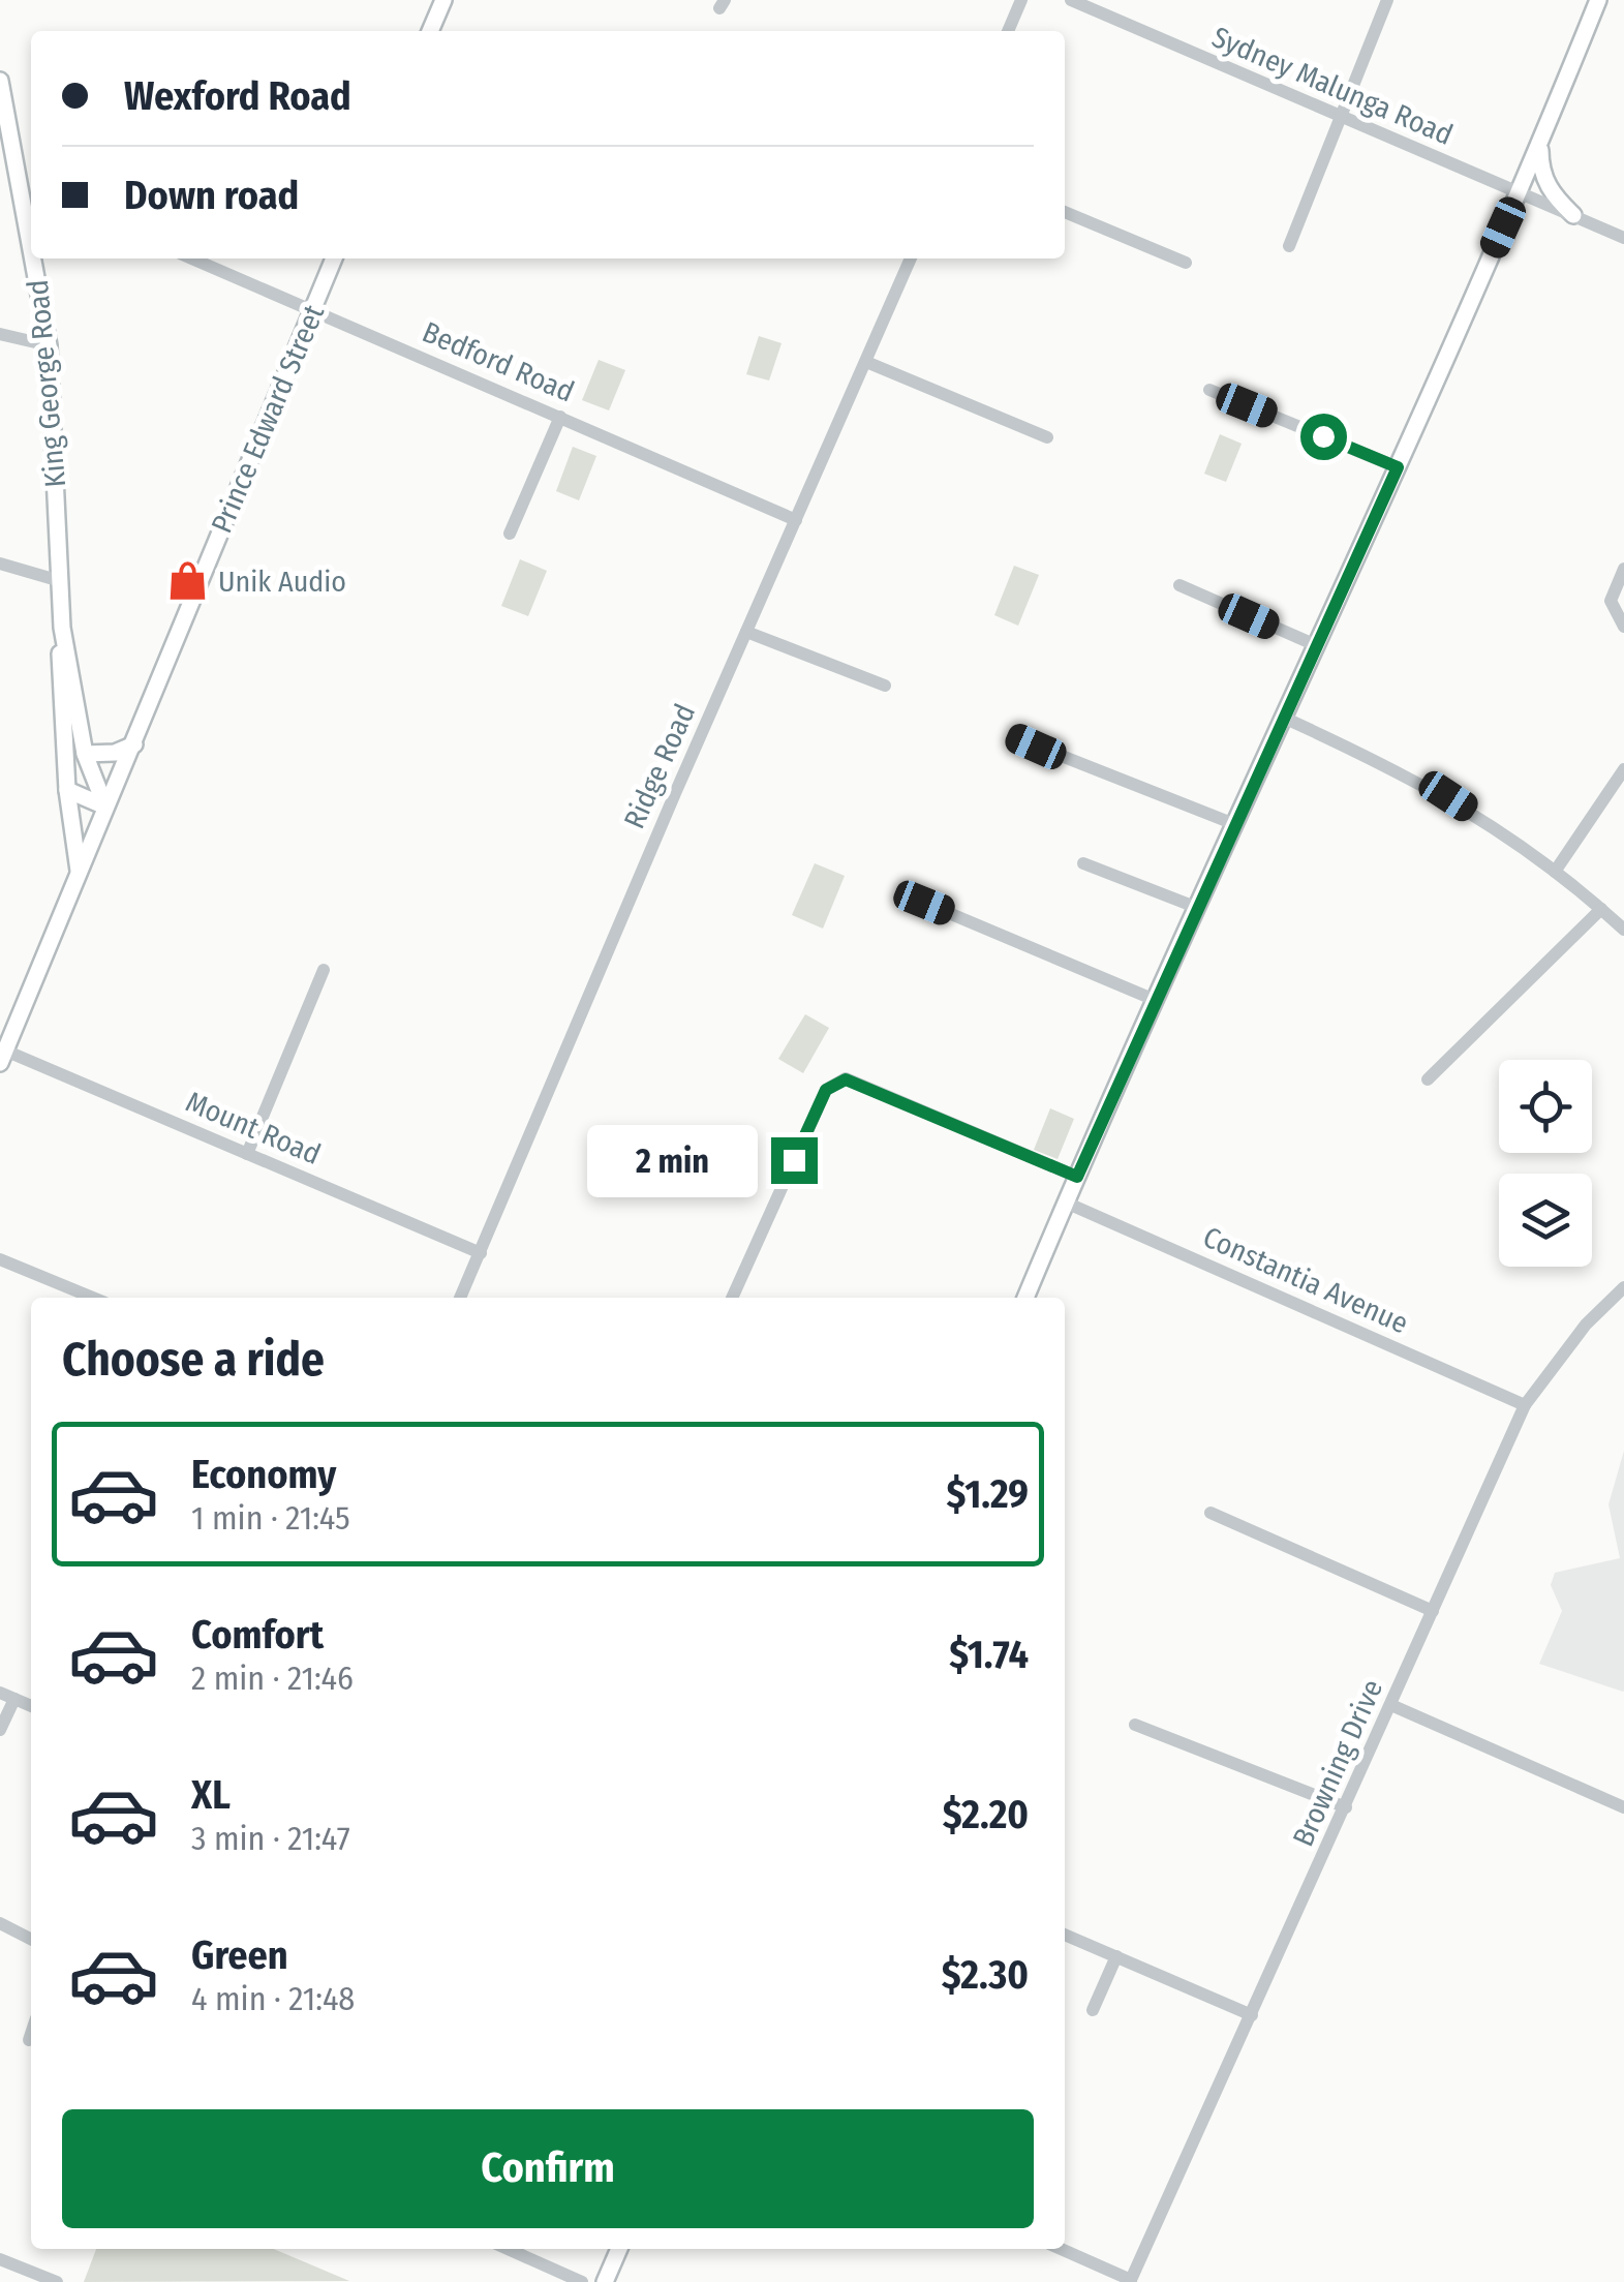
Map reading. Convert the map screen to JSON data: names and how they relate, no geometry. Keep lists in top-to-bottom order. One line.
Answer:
{"streets":{"main road":["King George Road","Prince Edward Street"],"street":["Sydney Malunga Road","Bedford Road","Ridge Road","Mount Road","Constantia Avenue","Browning Drive"]},"crossings":[["Bedford Road","Prince Edward Street"],["Bedford Road","Ridge Road"],["King George Road","Prince Edward Street"],["Ridge Road","Mount Road"],["Constantia Avenue","Browning Drive"]],"places":{"shop":["Unik Audio"]},"page":{"banner":["Wexford Road","Down road"],"bubble":"2 min","heading":"Choose a ride","list":[{"name":"Economy","note":"1 min · 21:45","value":"$1.29"},{"name":"Comfort","note":"2 min · 21:46","value":"$1.74"},{"name":"XL","note":"3 min · 21:47","value":"$2.20"},{"name":"Green","note":"4 min · 21:48","value":"$2.30"}],"buttons":"Confirm"}}
